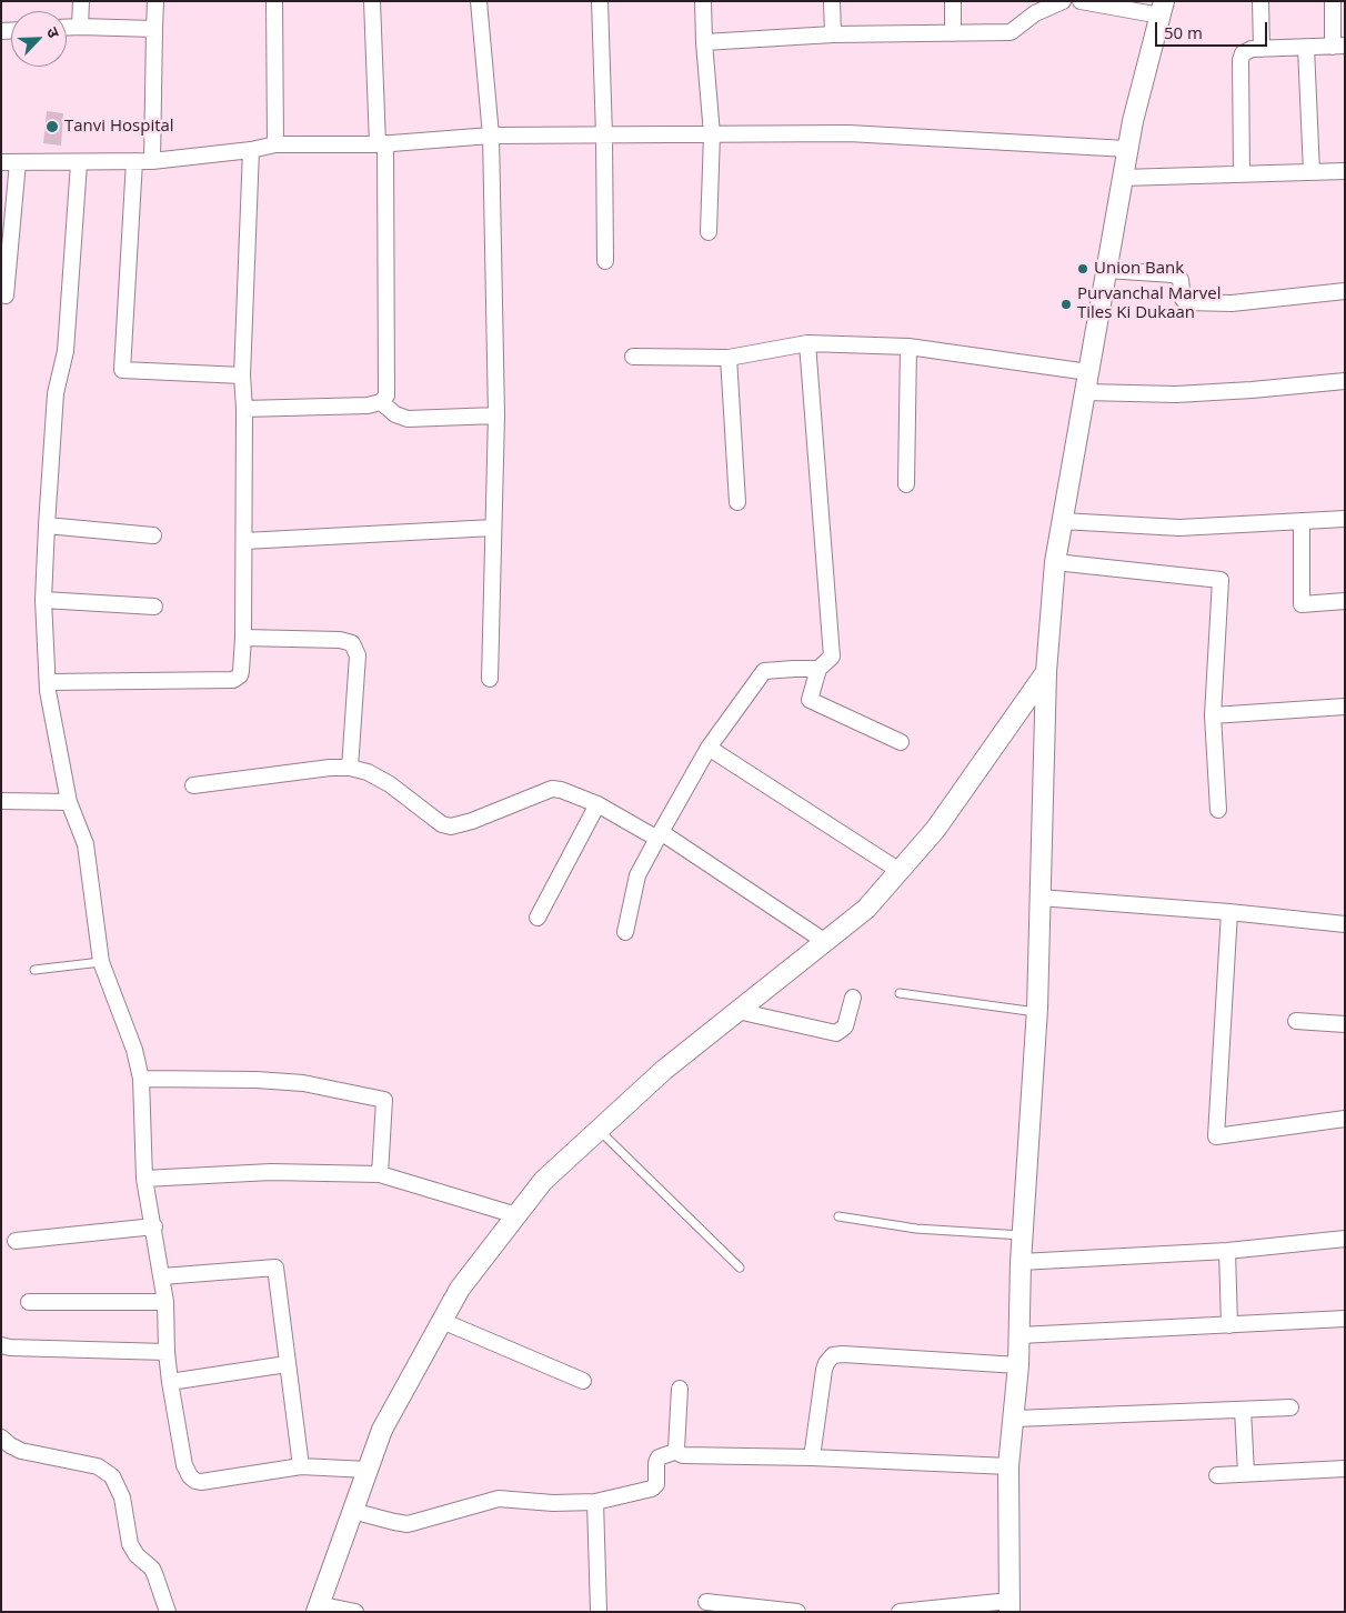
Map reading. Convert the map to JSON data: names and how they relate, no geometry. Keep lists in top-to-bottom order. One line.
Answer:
{"places":["Tanvi Hospital","Union Bank","Purvanchal Marvel Tiles Ki Dukaan"],"scale_bar":"50 m","north":"top right"}
